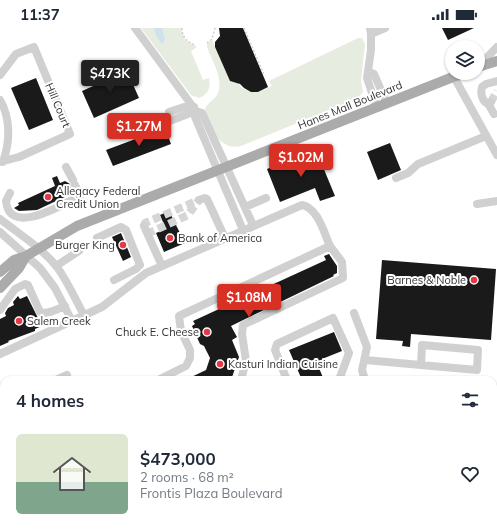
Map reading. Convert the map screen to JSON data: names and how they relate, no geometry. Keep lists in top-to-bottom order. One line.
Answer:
{"streets":{"main road":["Hanes Mall Boulevard"],"street":["Hill Court"]},"places":["Allegacy Federal Credit Union","Bank of America","Burger King","Barnes & Noble","Salem Creek","Chuck E. Cheese","Kasturi Indian Cuisine"],"page":{"status":"11:37","price":["$473K","$1.27M","$1.02M","$1.08M"],"heading":"4 homes","list":[{"name":"$473,000","note":"2 rooms · 68 m² · Frontis Plaza Boulevard"}]}}
